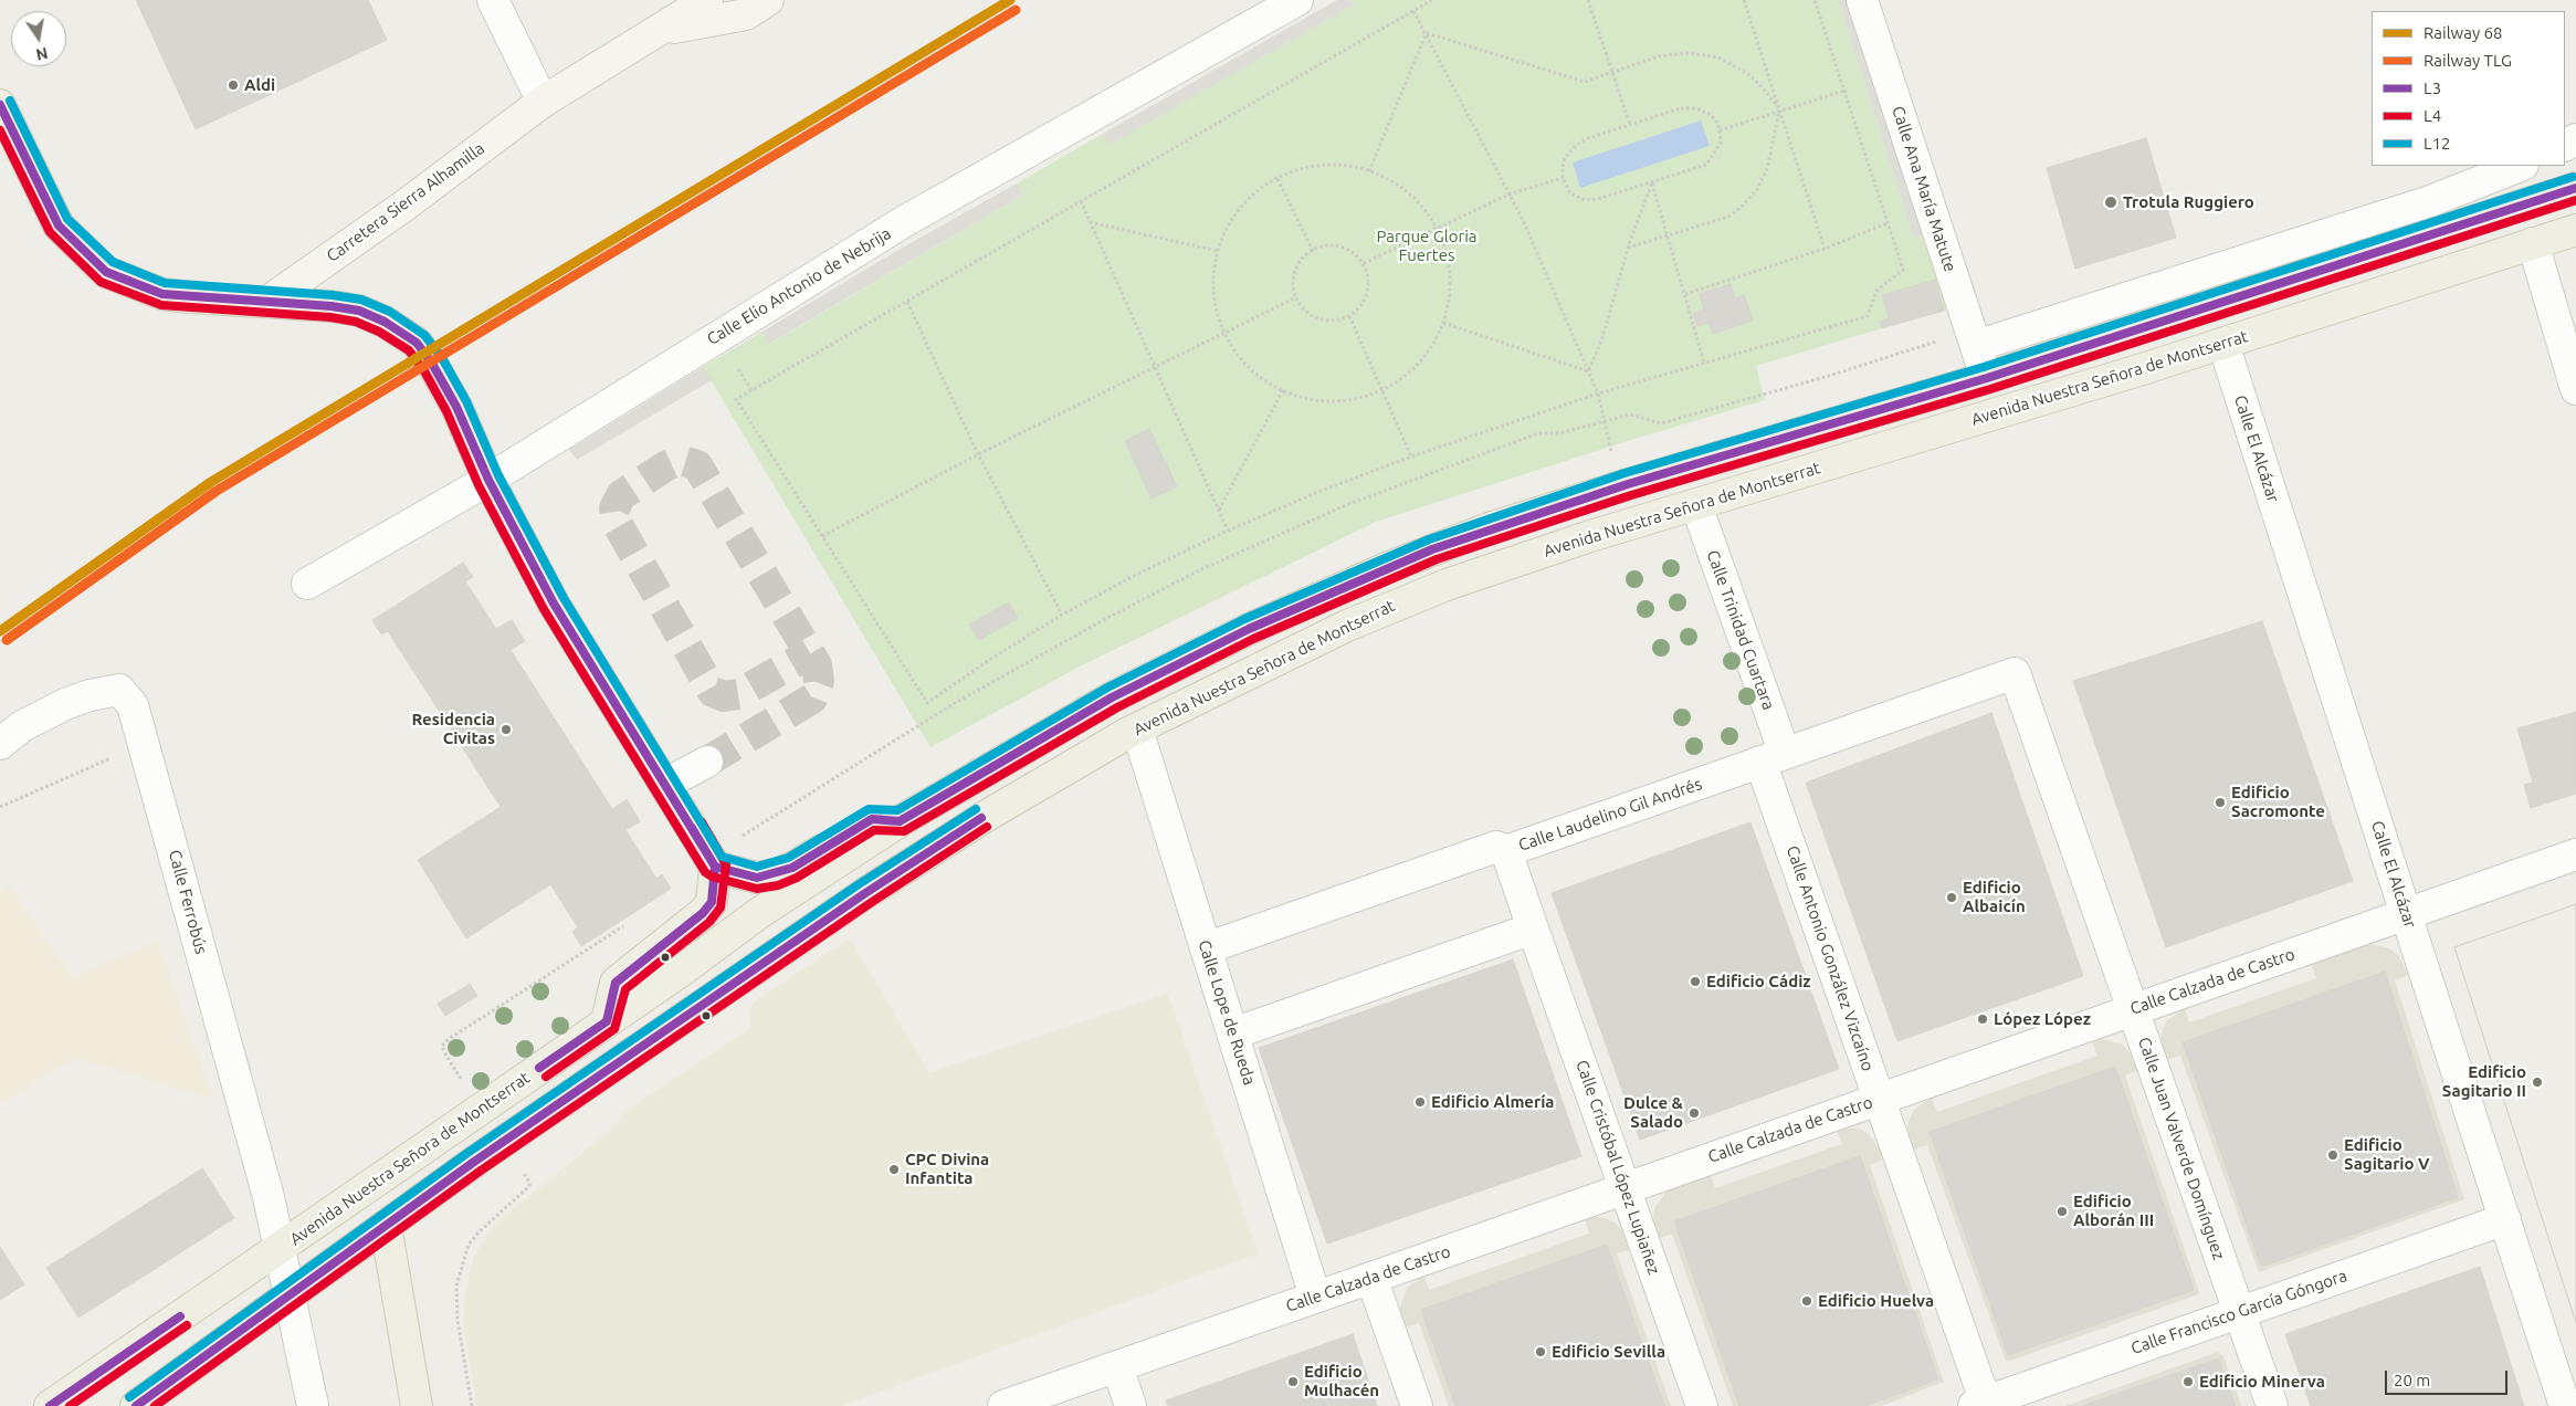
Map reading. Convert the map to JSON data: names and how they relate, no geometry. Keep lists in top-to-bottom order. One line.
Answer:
{"streets":{"main road":["Carretera Sierra Alhamilla","Avenida Nuestra Señora de Montserrat"],"street":["Calle Ana María Matute","Calle Elio Antonio de Nebrija","Calle El Alcázar","Calle Trinidad Cuartara","Calle Laudelino Gil Andrés","Calle Ferrobús","Calle Antonio González Vizcaíno","Calle Calzada de Castro","Calle Lope de Rueda","Calle Juan Valverde Domínguez","Calle Cristóbal López Lupiañez","Calle Francisco García Góngora"]},"crossings":[["Calle Ana María Matute","Avenida Nuestra Señora de Montserrat"],["Avenida Nuestra Señora de Montserrat","Calle El Alcázar"],["Avenida Nuestra Señora de Montserrat","Calle Trinidad Cuartara"],["Avenida Nuestra Señora de Montserrat","Calle Ferrobús"],["Avenida Nuestra Señora de Montserrat","Calle Lope de Rueda"],["Calle El Alcázar","Calle Calzada de Castro"],["Calle El Alcázar","Calle Francisco García Góngora"],["Calle Trinidad Cuartara","Calle Laudelino Gil Andrés"],["Calle Trinidad Cuartara","Calle Antonio González Vizcaíno"],["Calle Laudelino Gil Andrés","Calle Antonio González Vizcaíno"],["Calle Laudelino Gil Andrés","Calle Lope de Rueda"],["Calle Laudelino Gil Andrés","Calle Juan Valverde Domínguez"],["Calle Laudelino Gil Andrés","Calle Cristóbal López Lupiañez"],["Calle Antonio González Vizcaíno","Calle Calzada de Castro"],["Calle Antonio González Vizcaíno","Calle Francisco García Góngora"],["Calle Calzada de Castro","Calle Lope de Rueda"],["Calle Calzada de Castro","Calle Juan Valverde Domínguez"],["Calle Calzada de Castro","Calle Cristóbal López Lupiañez"],["Calle Juan Valverde Domínguez","Calle Francisco García Góngora"]],"parks":["Parque Gloria Fuertes"],"places":["Aldi","Trotula Ruggiero","Residencia Civitas","Edificio Sacromonte","Edificio Albaicín","Edificio Cádiz","López López","Edificio Sagitario II","Edificio Almería","Dulce & Salado","Edificio Sagitario V","CPC Divina Infantita","Edificio Alborán III","Edificio Huelva","Edificio Sevilla","Edificio Mulhacén","Edificio Minerva"],"lines":["rail line 68","rail line TLG","transit line L12","transit line L3","transit line L4"],"legend":["Railway 68","Railway TLG","L3","L4","L12"],"scale_bar":"20 m","north":"bottom"}
